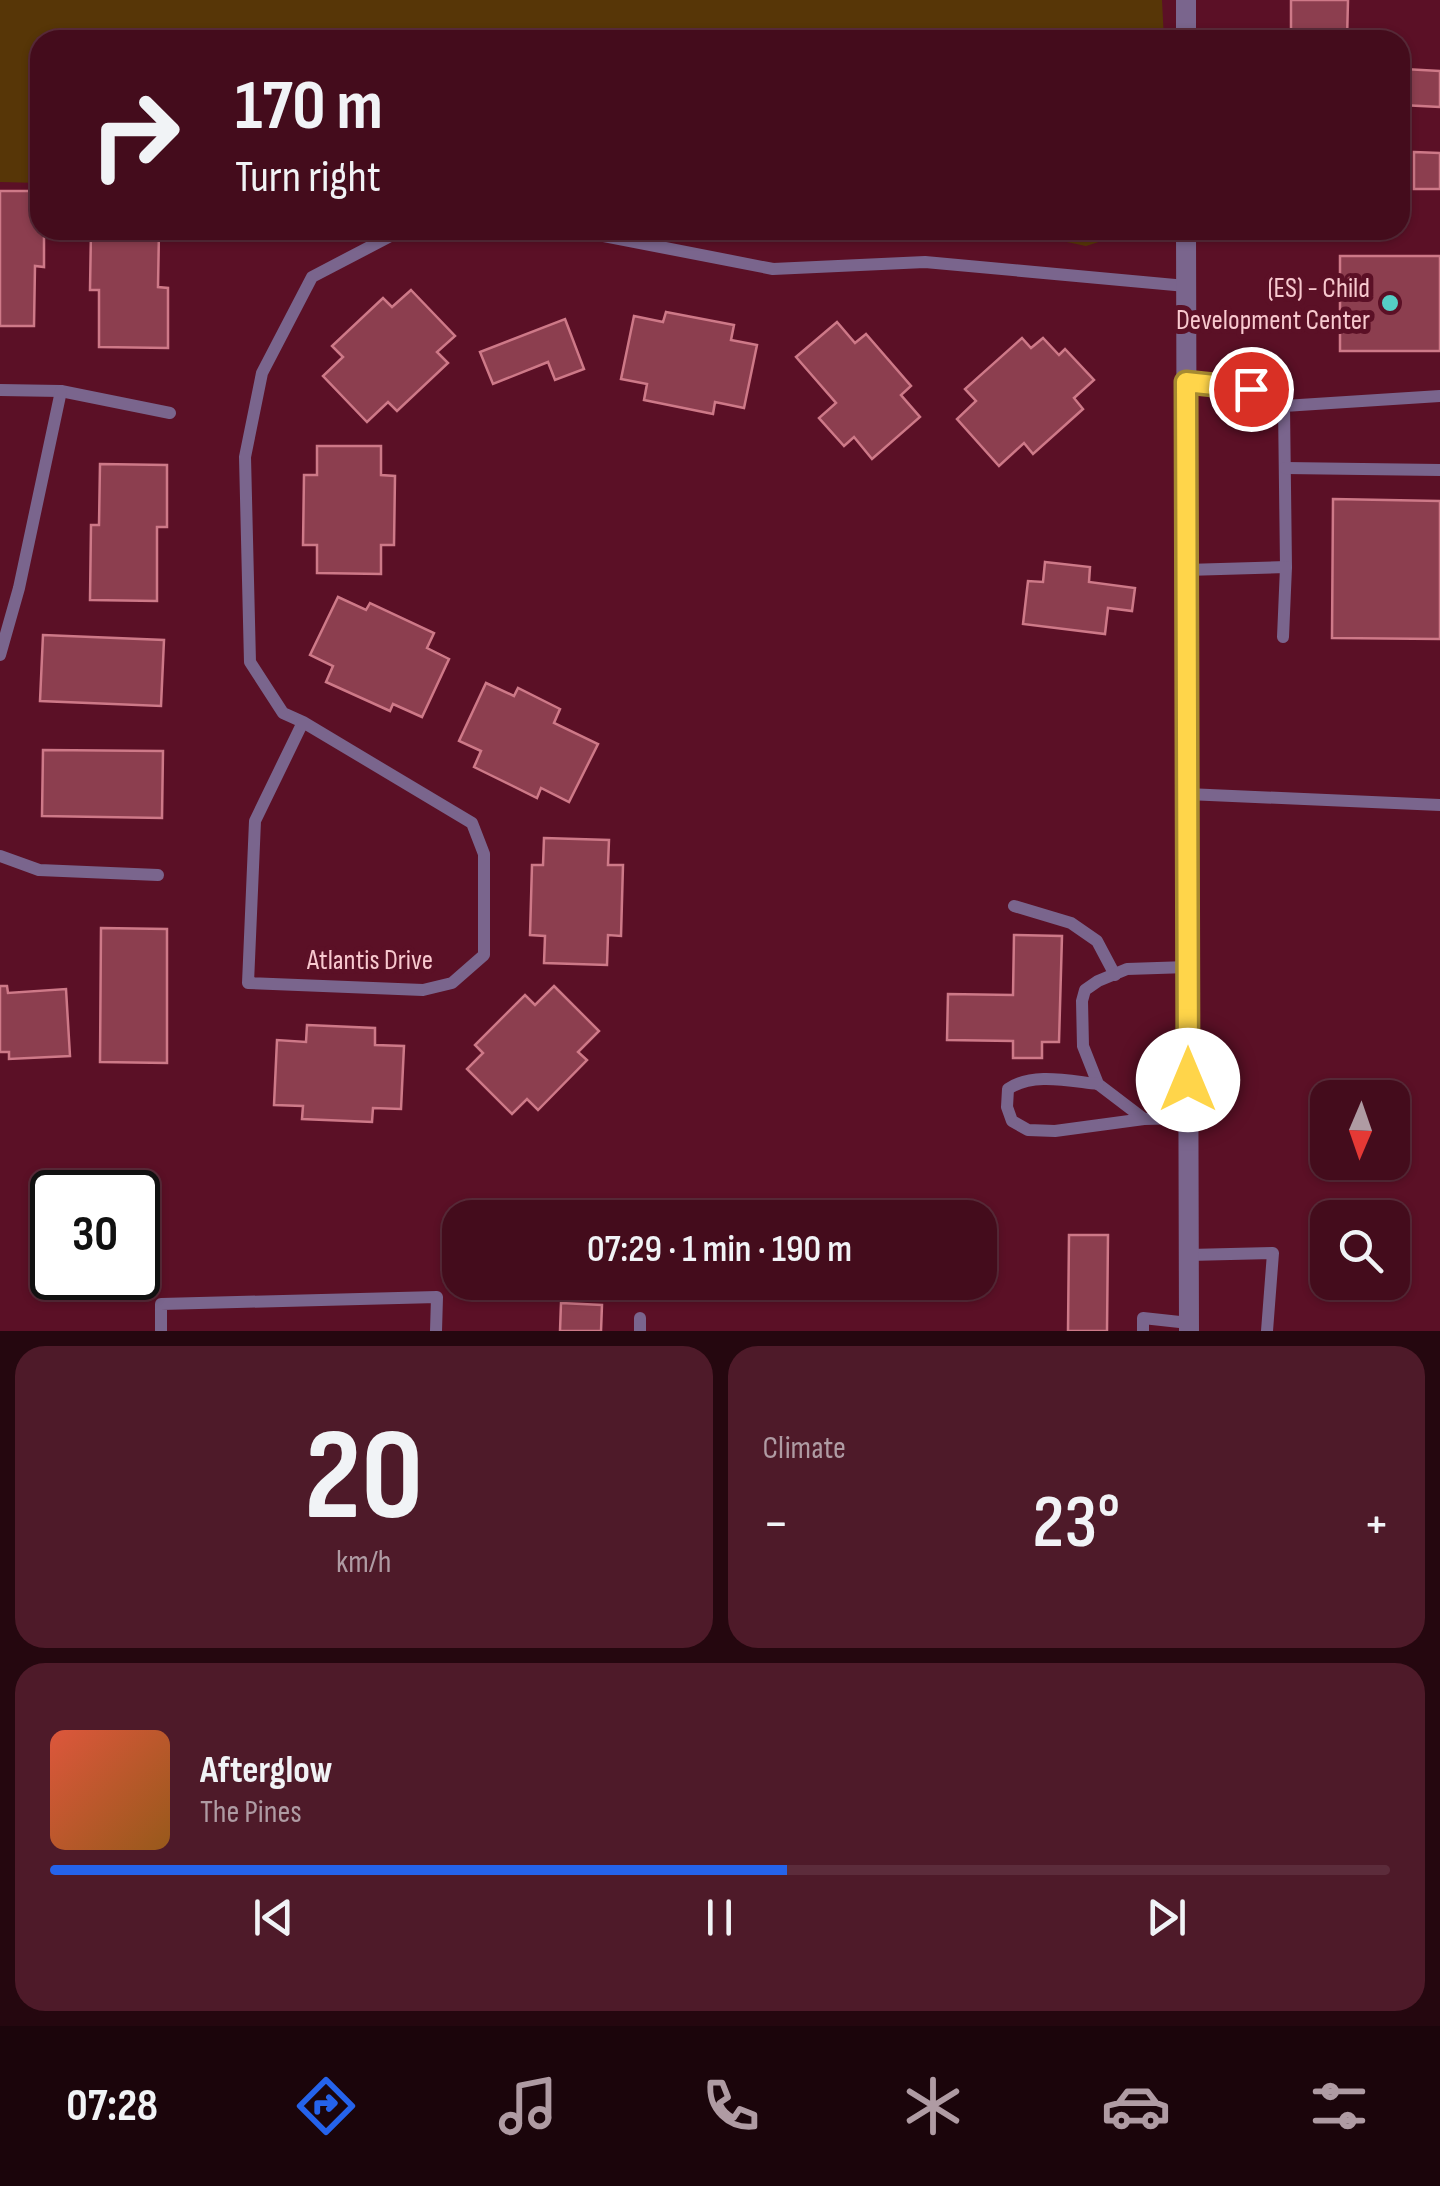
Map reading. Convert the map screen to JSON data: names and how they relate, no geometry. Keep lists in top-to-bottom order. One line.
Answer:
{"streets":{"lane":["Atlantis Drive"]},"places":["(ES) - Child Development Center"],"north":"bottom","page":{"turn":["170 m","Turn right"],"limit":"30","trip":"07:29 · 1 min · 190 m","tile":[["20","km/h"],"Climate"],"heat":["−","23°","+"],"song":["Afterglow","The Pines"],"tabs":"07:28"}}
